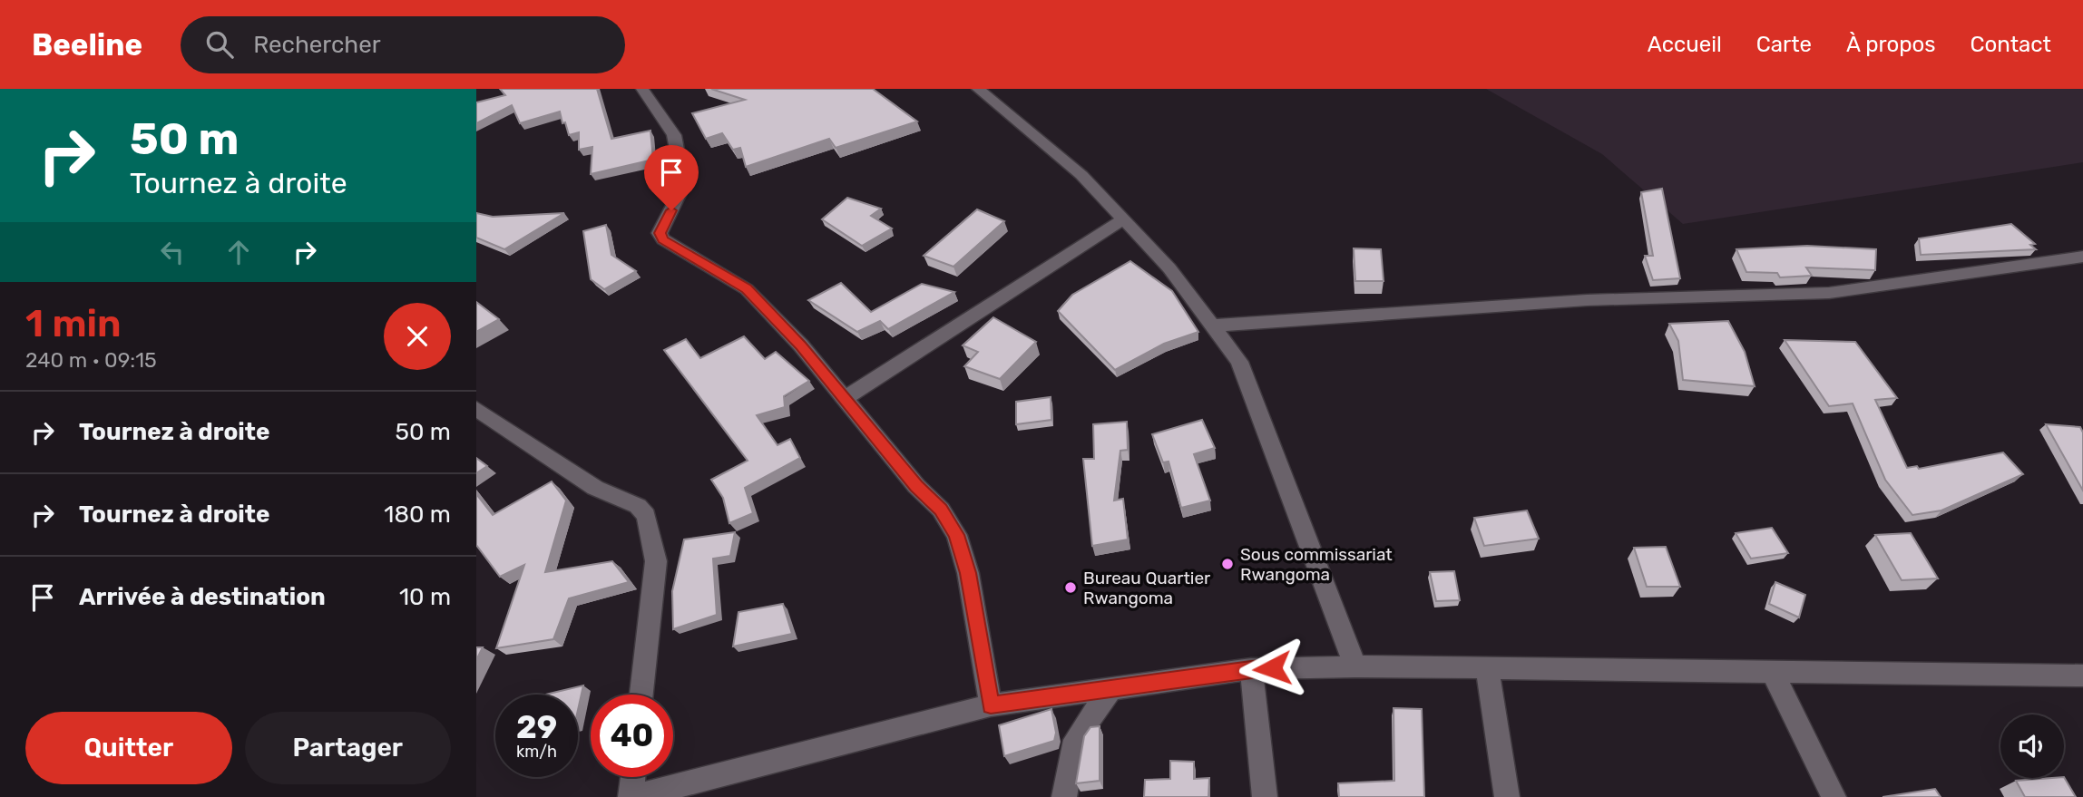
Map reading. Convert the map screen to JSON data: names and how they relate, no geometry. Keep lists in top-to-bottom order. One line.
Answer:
{"places":["Sous commissariat Rwangoma","Bureau Quartier Rwangoma"],"page":{"header":"Beeline","search":"Rechercher","nav":["Accueil","Carte","À propos","Contact"],"turn":["50 m","Tournez à droite"],"heading":["1 min","240 m · 09:15"],"list":[{"name":"Tournez à droite","value":"50 m"},{"name":"Tournez à droite","value":"180 m"},{"name":"Arrivée à destination","value":"10 m"}],"speed":"29 km/h","limit":"40","buttons":["Quitter","Partager"]}}
